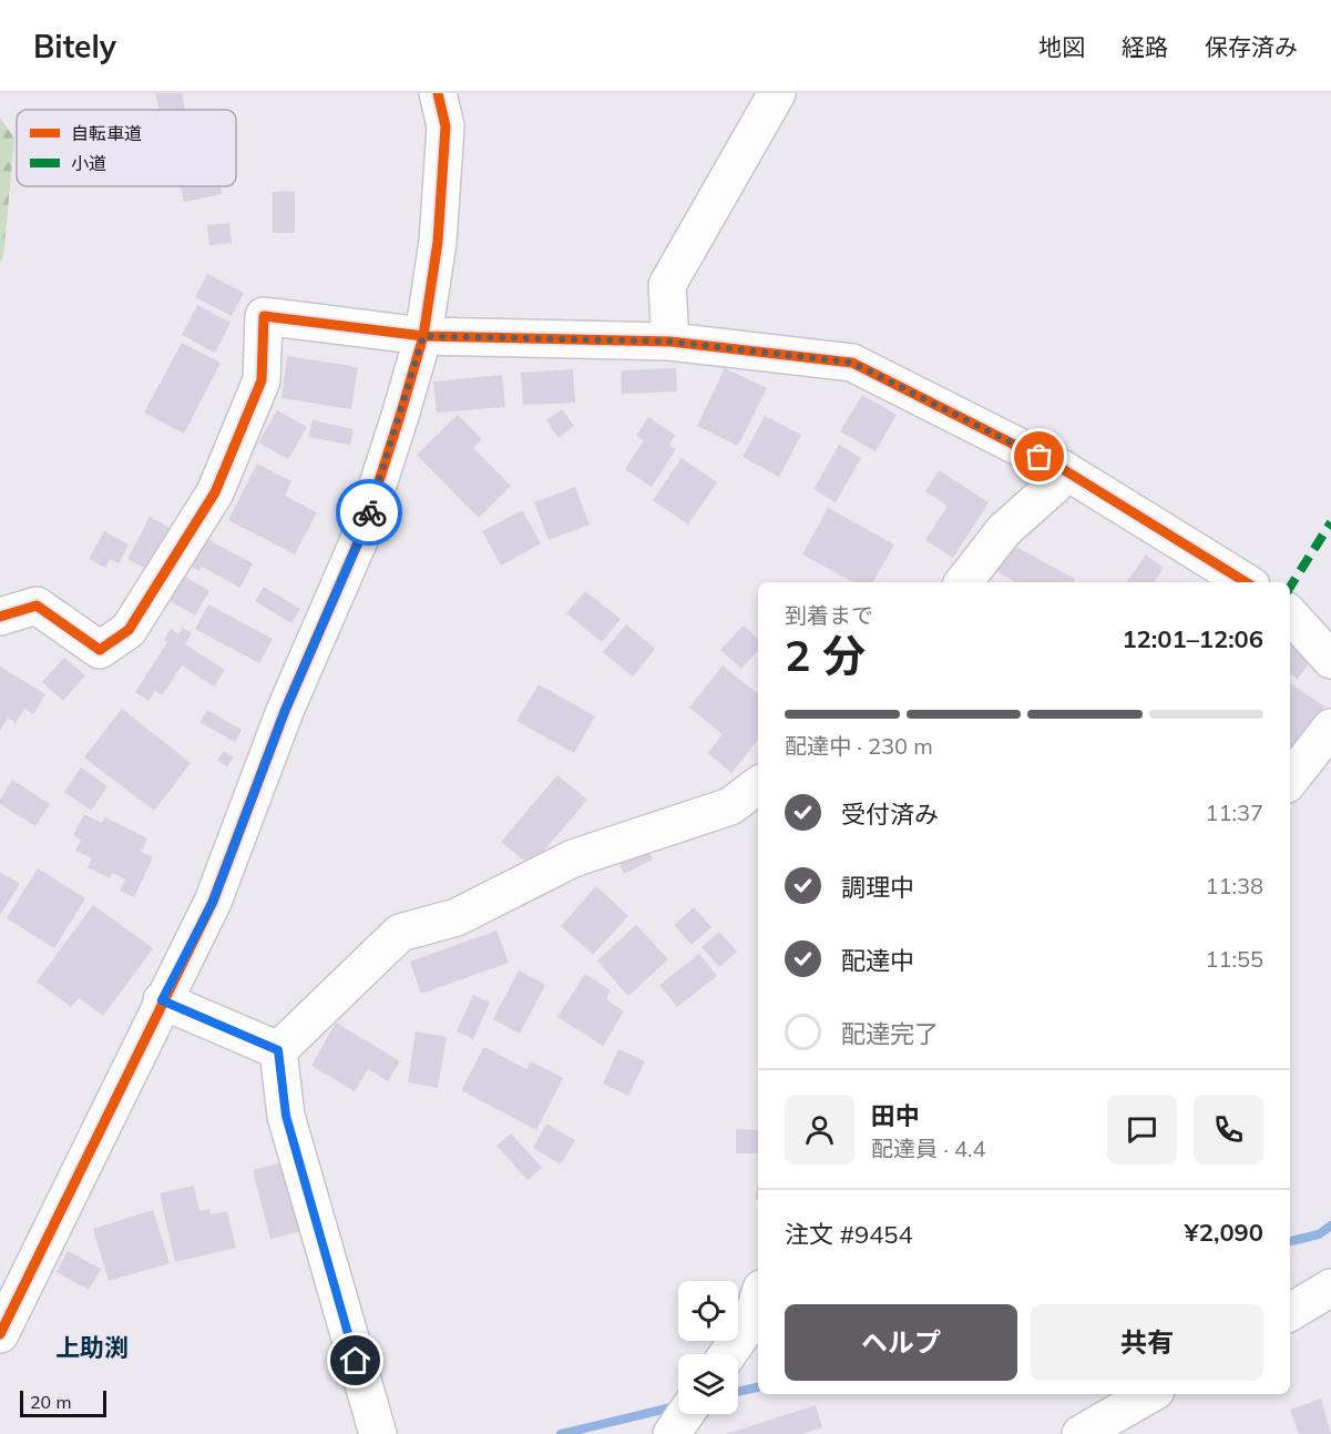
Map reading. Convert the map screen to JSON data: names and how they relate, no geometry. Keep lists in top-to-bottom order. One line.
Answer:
{"districts":["上助渕"],"legend":["自転車道","小道"],"scale_bar":"20 m","page":{"header":"Bitely","nav":["地図","経路","保存済み"],"heading":["2 分","到着まで","12:01–12:06"],"panel":["田中","配達員 · 4.4","注文 #9454","¥2,090"],"bar":"配達中 · 230 m","list":[["受付済み","11:37"],["調理中","11:38"],["配達中","11:55"],"配達完了"],"buttons":["ヘルプ","共有"],"scale":"20 m"}}
